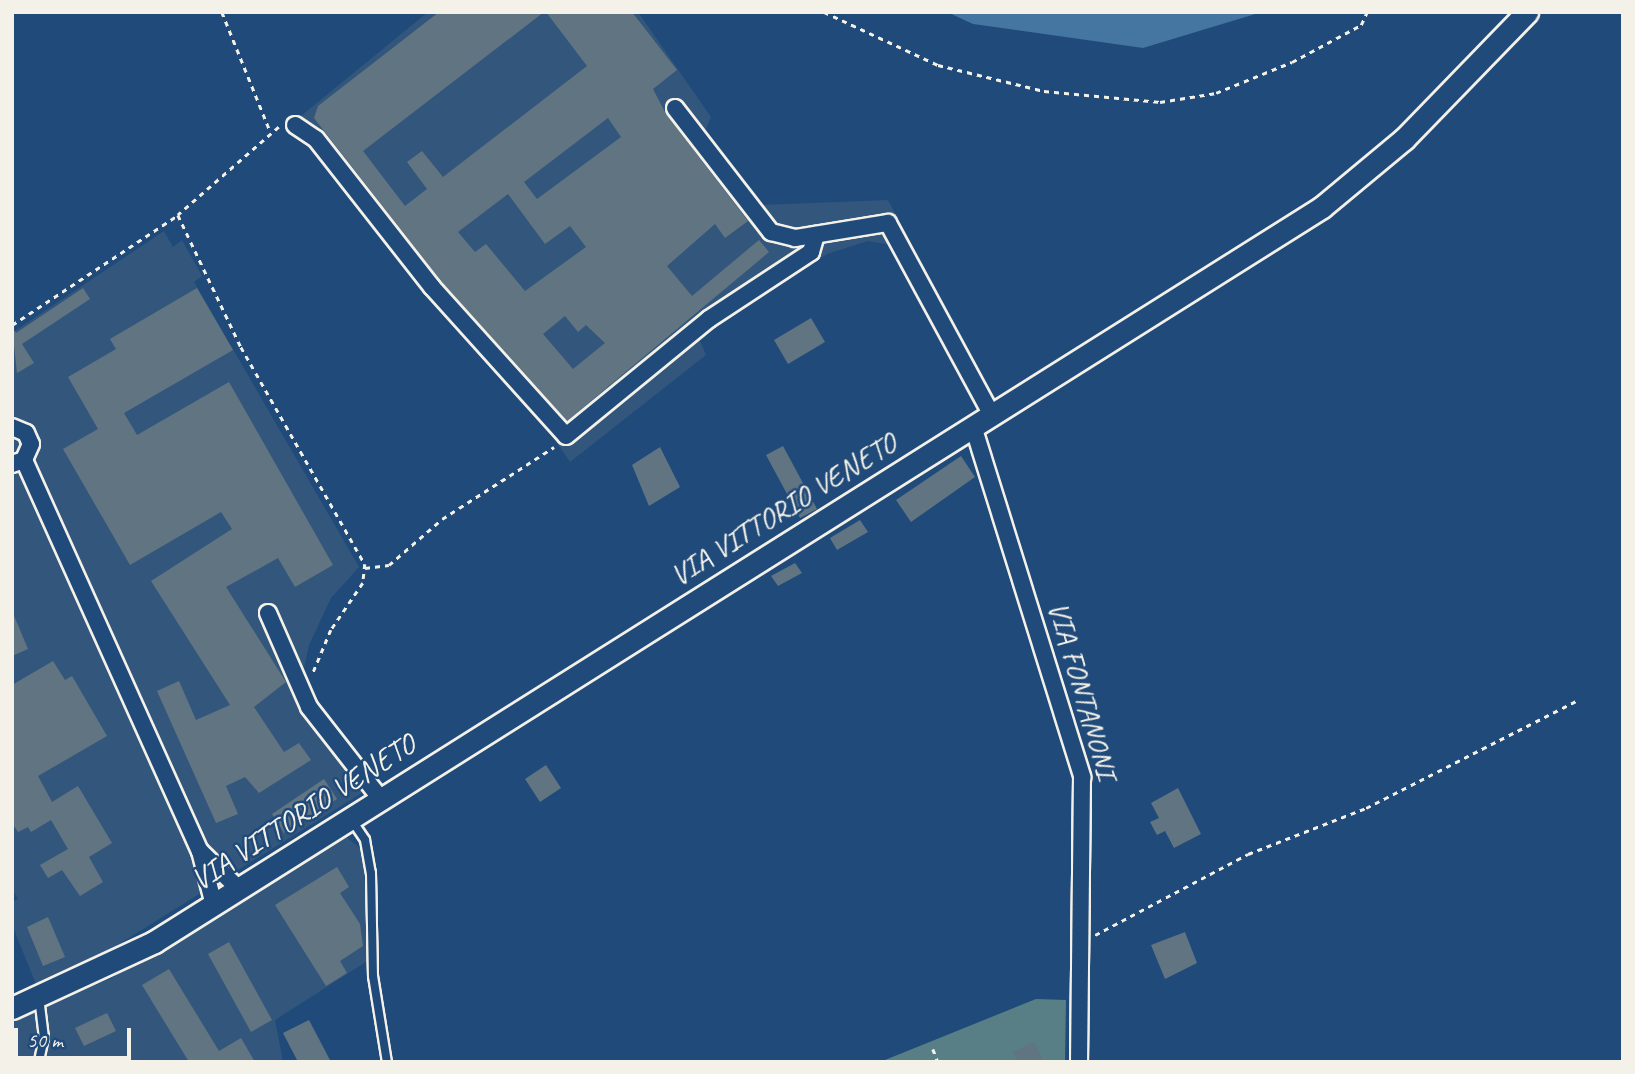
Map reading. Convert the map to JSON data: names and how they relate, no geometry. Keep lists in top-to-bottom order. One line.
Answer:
{"streets":{"main road":["VIA VITTORIO VENETO"],"street":["VIA FONTANONI"]},"crossings":[["VIA VITTORIO VENETO","VIA FONTANONI"]],"scale_bar":"50 m"}
